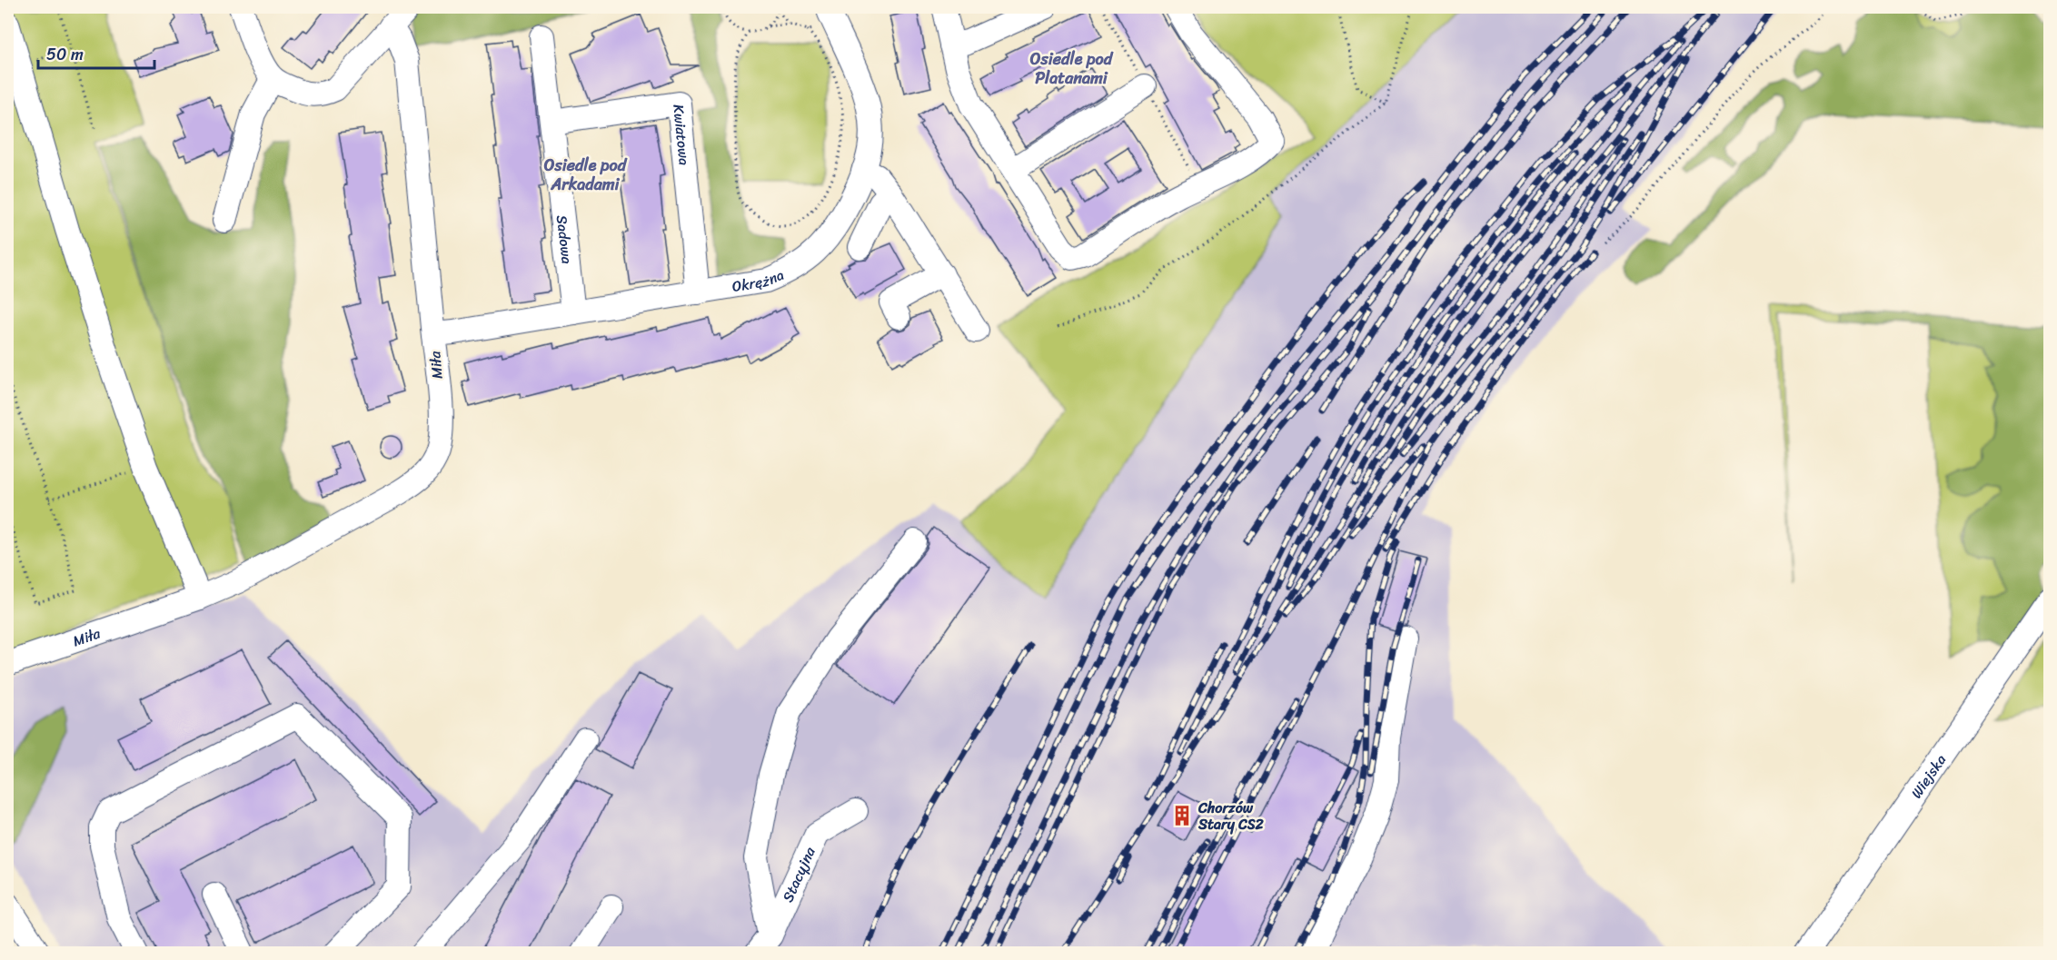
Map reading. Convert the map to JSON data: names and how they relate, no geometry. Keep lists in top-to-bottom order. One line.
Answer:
{"streets":{"street":["Kwiatowa","Sadowa","Okrężna","Miła","Wiejska","Stacyjna"]},"crossings":[["Kwiatowa","Sadowa"],["Kwiatowa","Okrężna"],["Sadowa","Okrężna"],["Okrężna","Miła"]],"districts":["Osiedle pod Platanami","Osiedle pod Arkadami"],"places":{"building":["Chorzów Stary CS2"]},"scale_bar":"50 m"}
